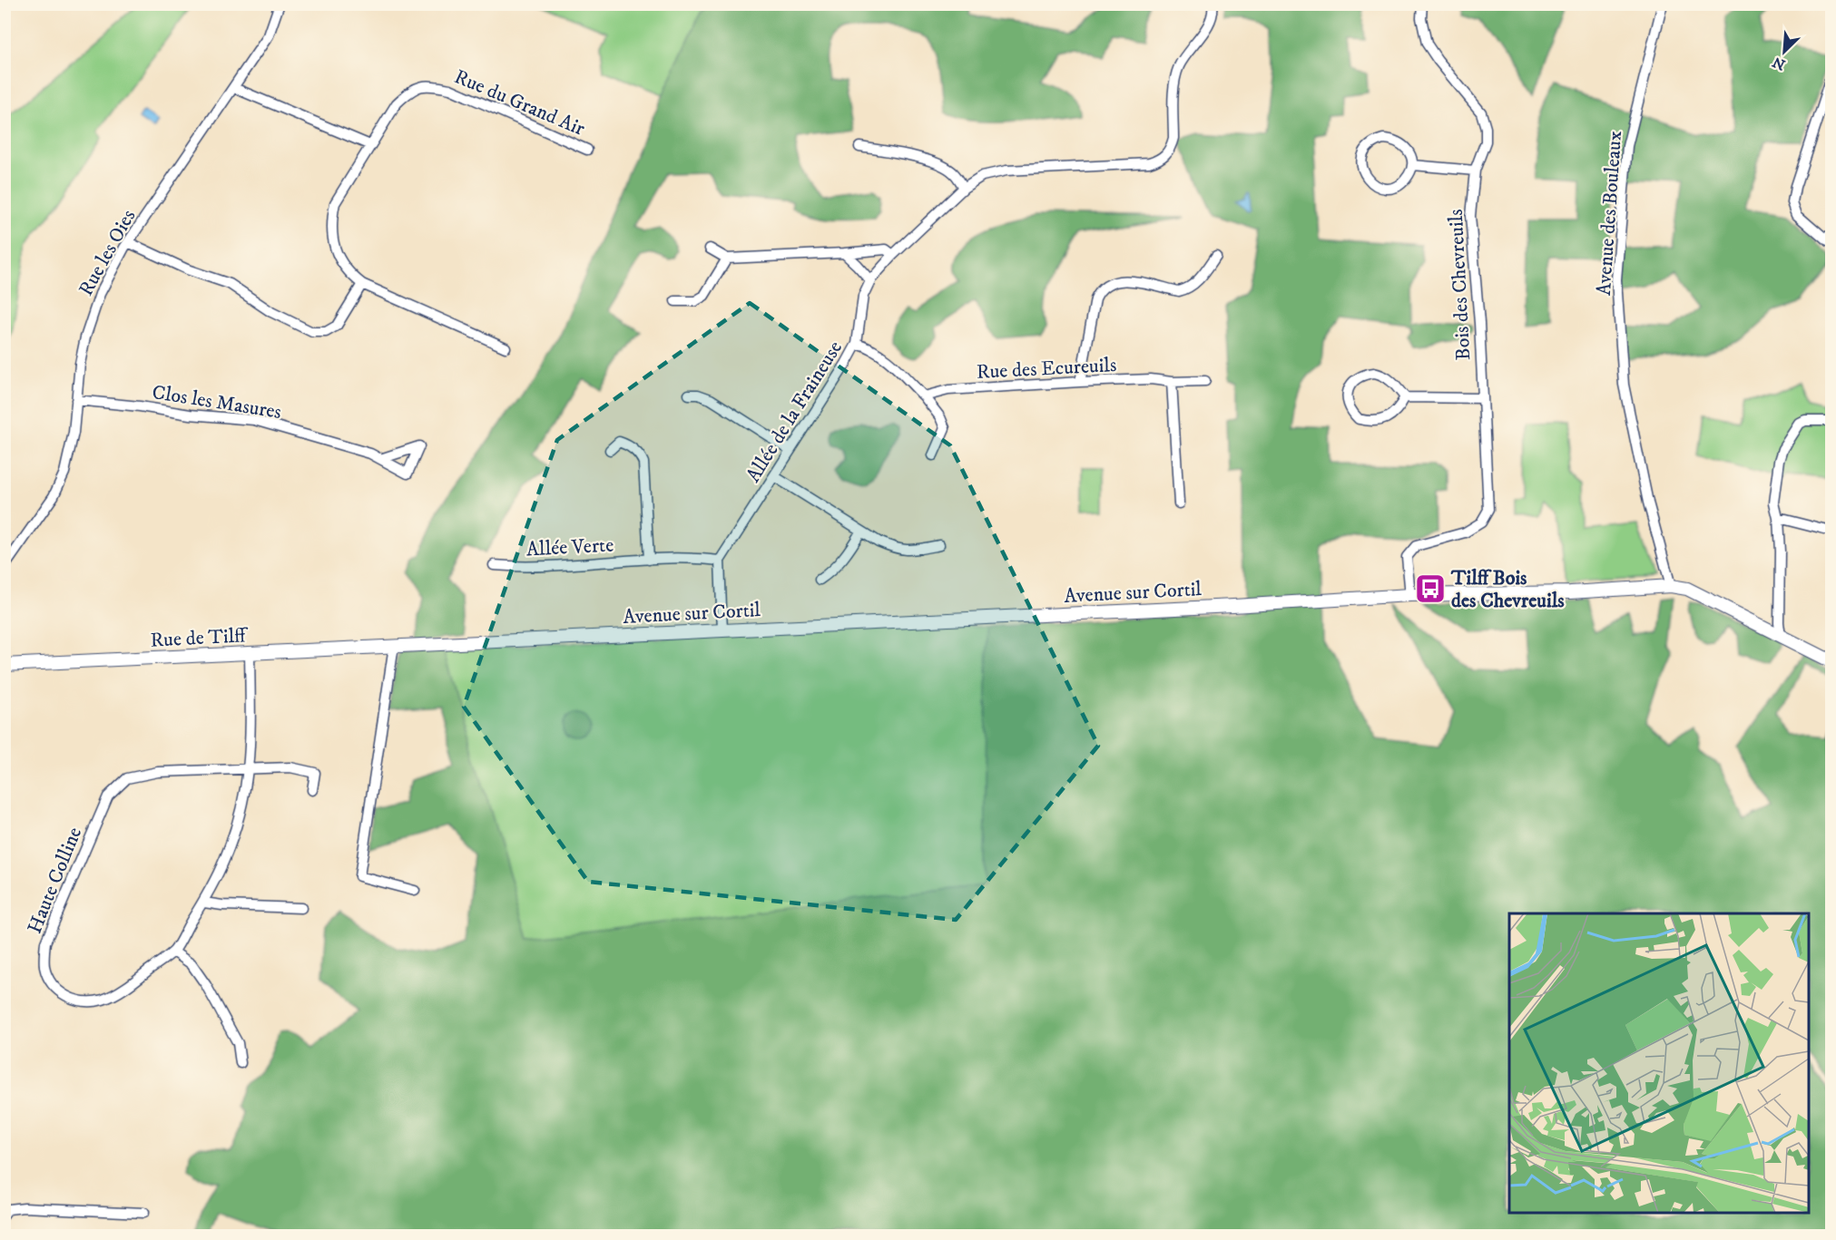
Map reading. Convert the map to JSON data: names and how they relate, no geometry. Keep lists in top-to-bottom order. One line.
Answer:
{"streets":{"main road":["Avenue sur Cortil","Rue de Tilff"],"street":["Rue du Grand Air","Avenue des Bouleaux","Rue les Oies","Bois des Chevreuils","Rue des Ecureuils","Clos les Masures","Allée de la Fraineuse","Allée Verte","Haute Colline"]},"crossings":[["Avenue des Bouleaux","Avenue sur Cortil"],["Rue les Oies","Clos les Masures"],["Bois des Chevreuils","Avenue sur Cortil"],["Allée de la Fraineuse","Allée Verte"],["Avenue sur Cortil","Rue de Tilff"],["Rue de Tilff","Haute Colline"]],"places":{"bus stop":["Tilff Bois des Chevreuils"]},"north":"bottom left"}
